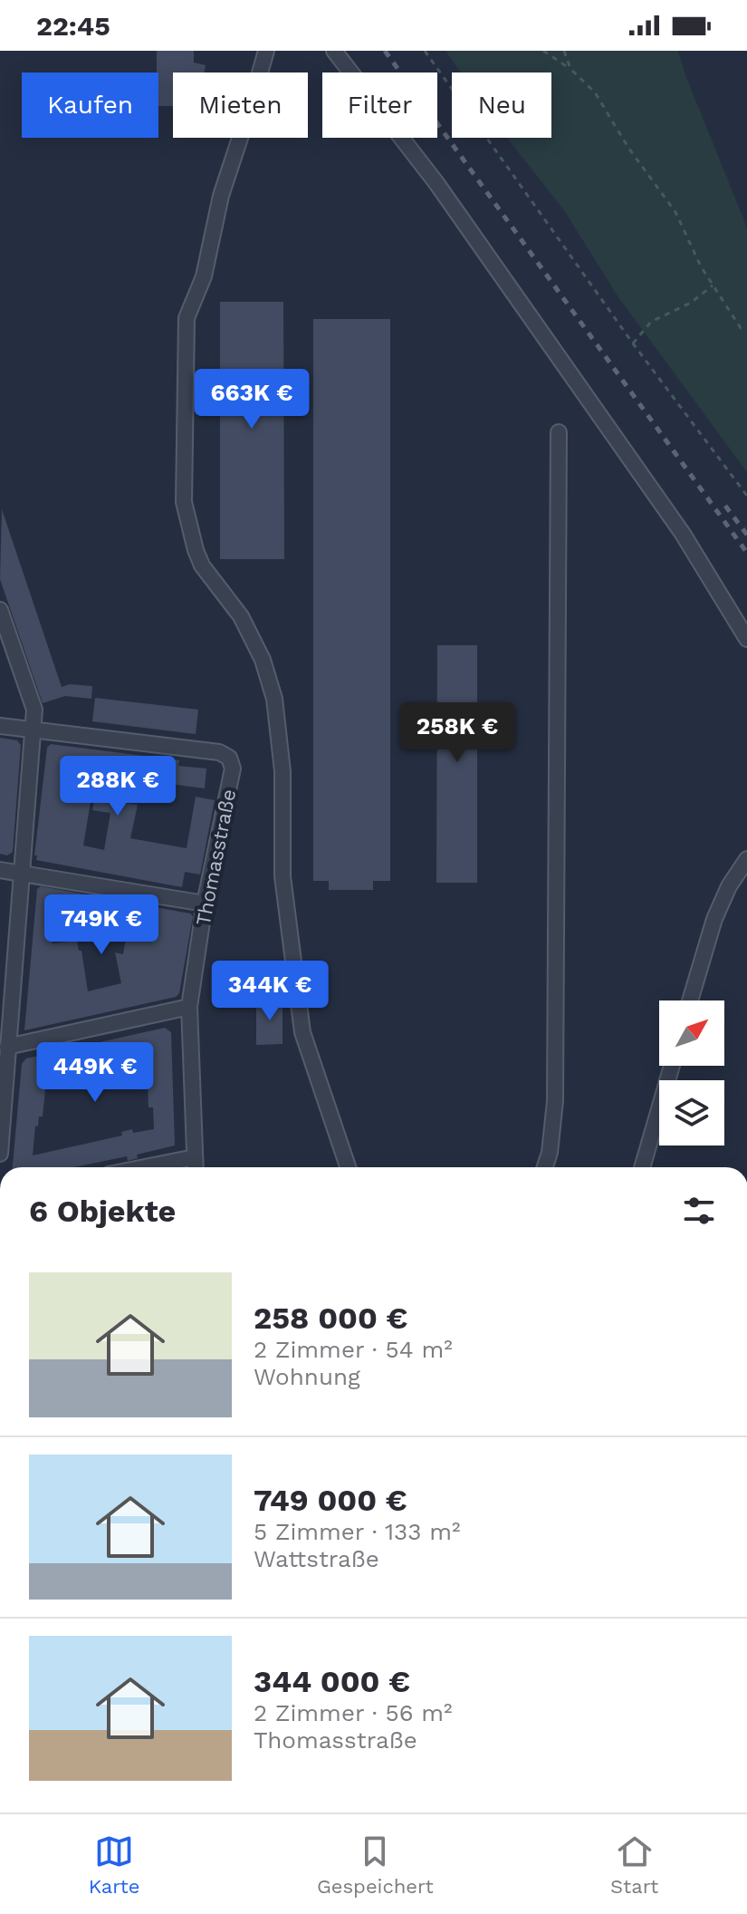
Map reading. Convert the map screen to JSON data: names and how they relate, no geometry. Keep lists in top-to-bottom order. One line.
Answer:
{"streets":{"street":["Thomasstraße"]},"north":"top right","page":{"status":"22:45","chip":["Kaufen","Mieten","Filter","Neu"],"price":["663K €","258K €","288K €","749K €","344K €","449K €"],"heading":"6 Objekte","list":[{"name":"258 000 €","note":"2 Zimmer · 54 m² · Wohnung"},{"name":"749 000 €","note":"5 Zimmer · 133 m² · Wattstraße"},{"name":"344 000 €","note":"2 Zimmer · 56 m² · Thomasstraße"}],"tabs":["Karte","Gespeichert","Start"]}}
